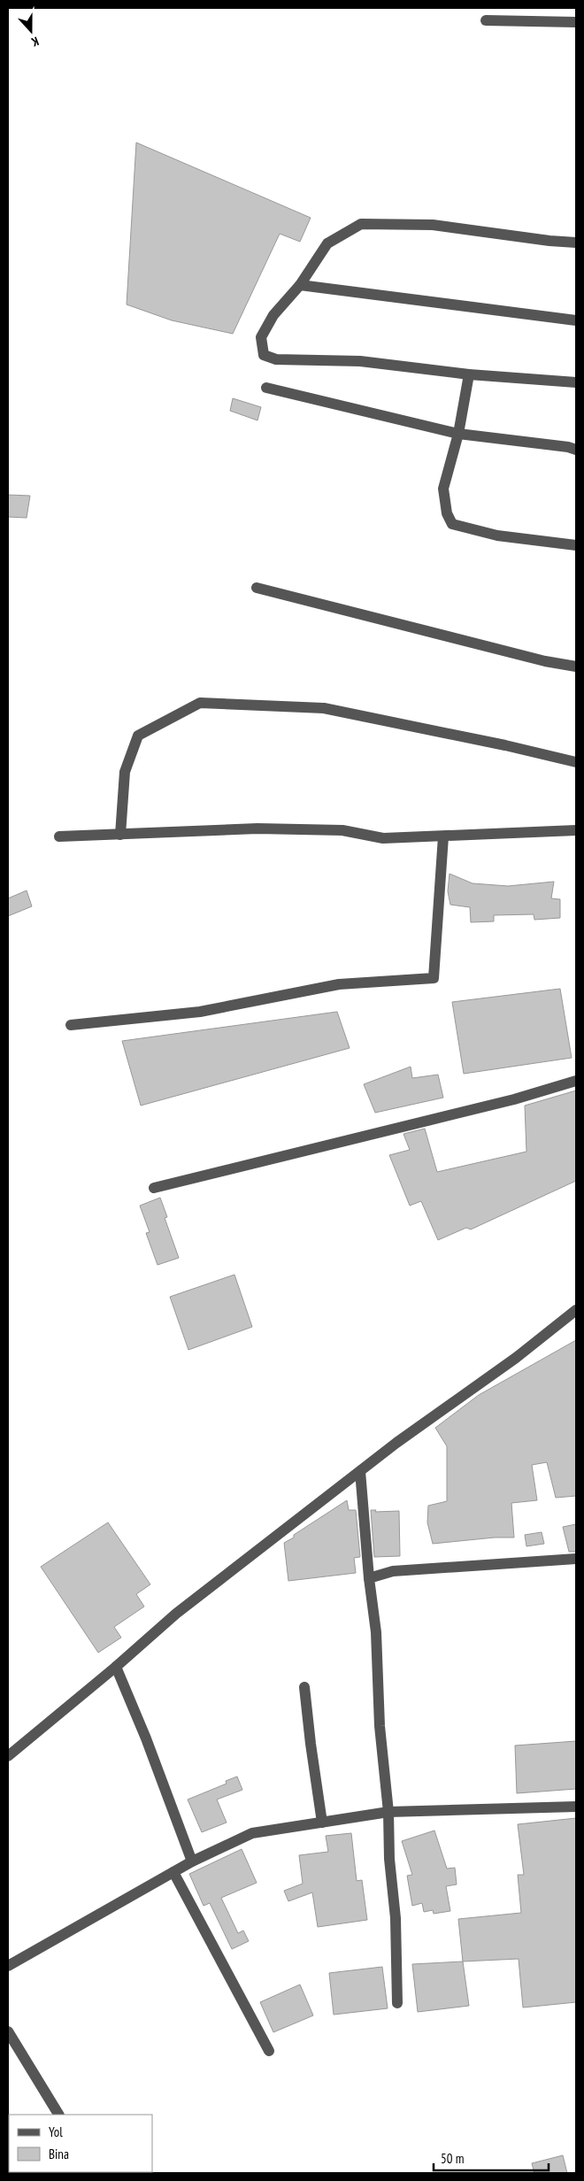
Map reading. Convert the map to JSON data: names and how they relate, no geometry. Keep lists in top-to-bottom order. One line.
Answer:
{"legend":["Yol","Bina"],"scale_bar":"50 m","north":"bottom"}
